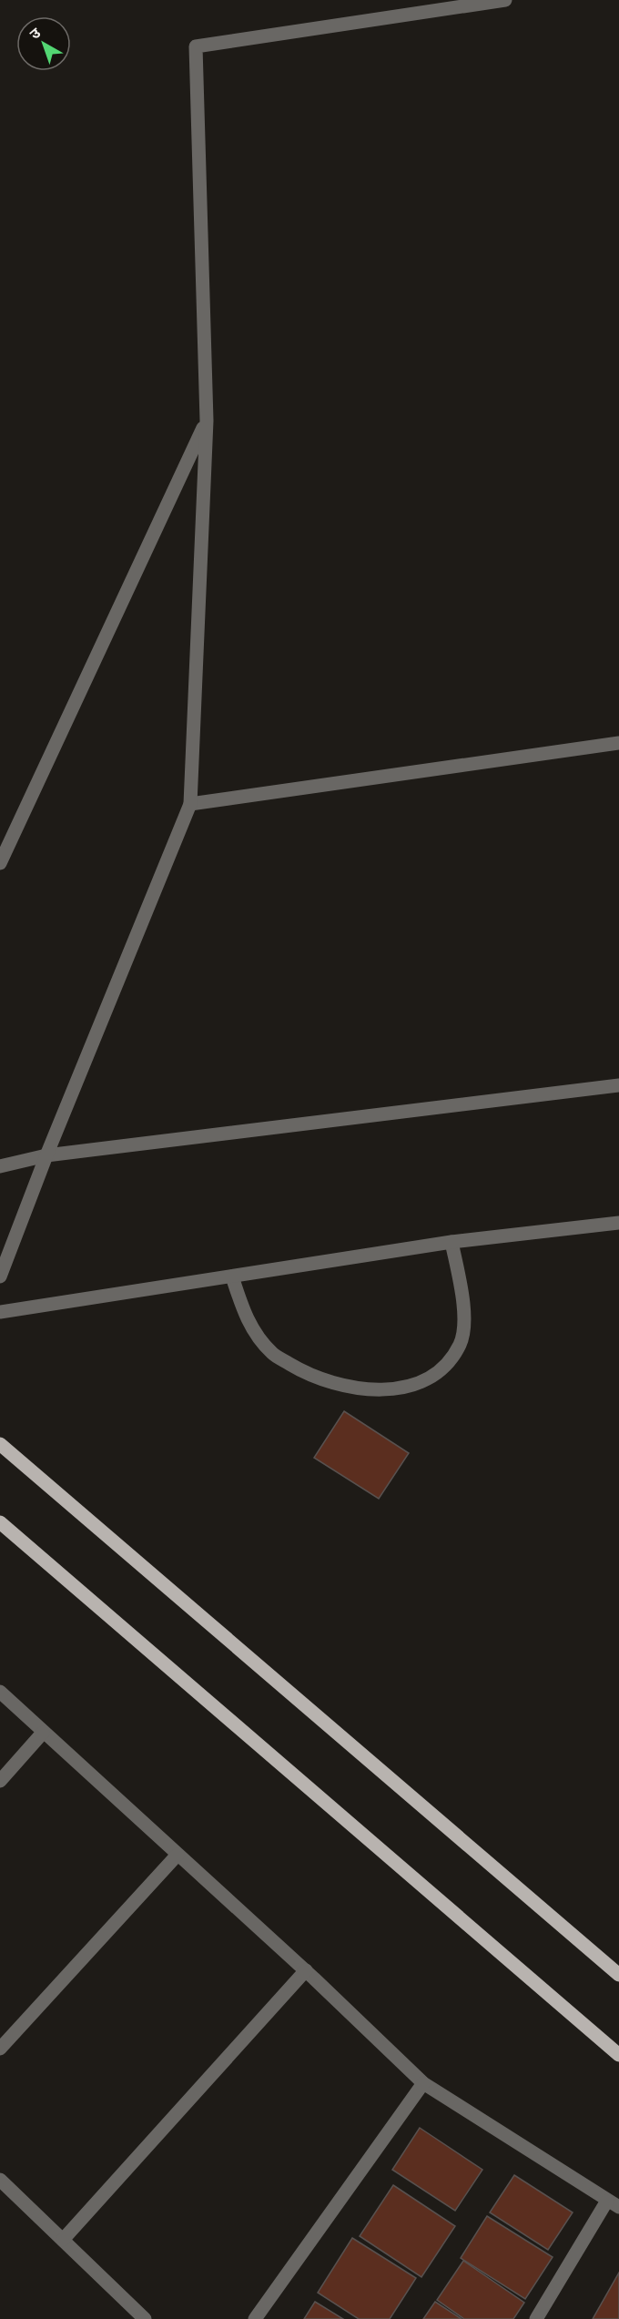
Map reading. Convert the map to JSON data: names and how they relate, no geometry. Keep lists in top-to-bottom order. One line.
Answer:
{"north":"top left"}
